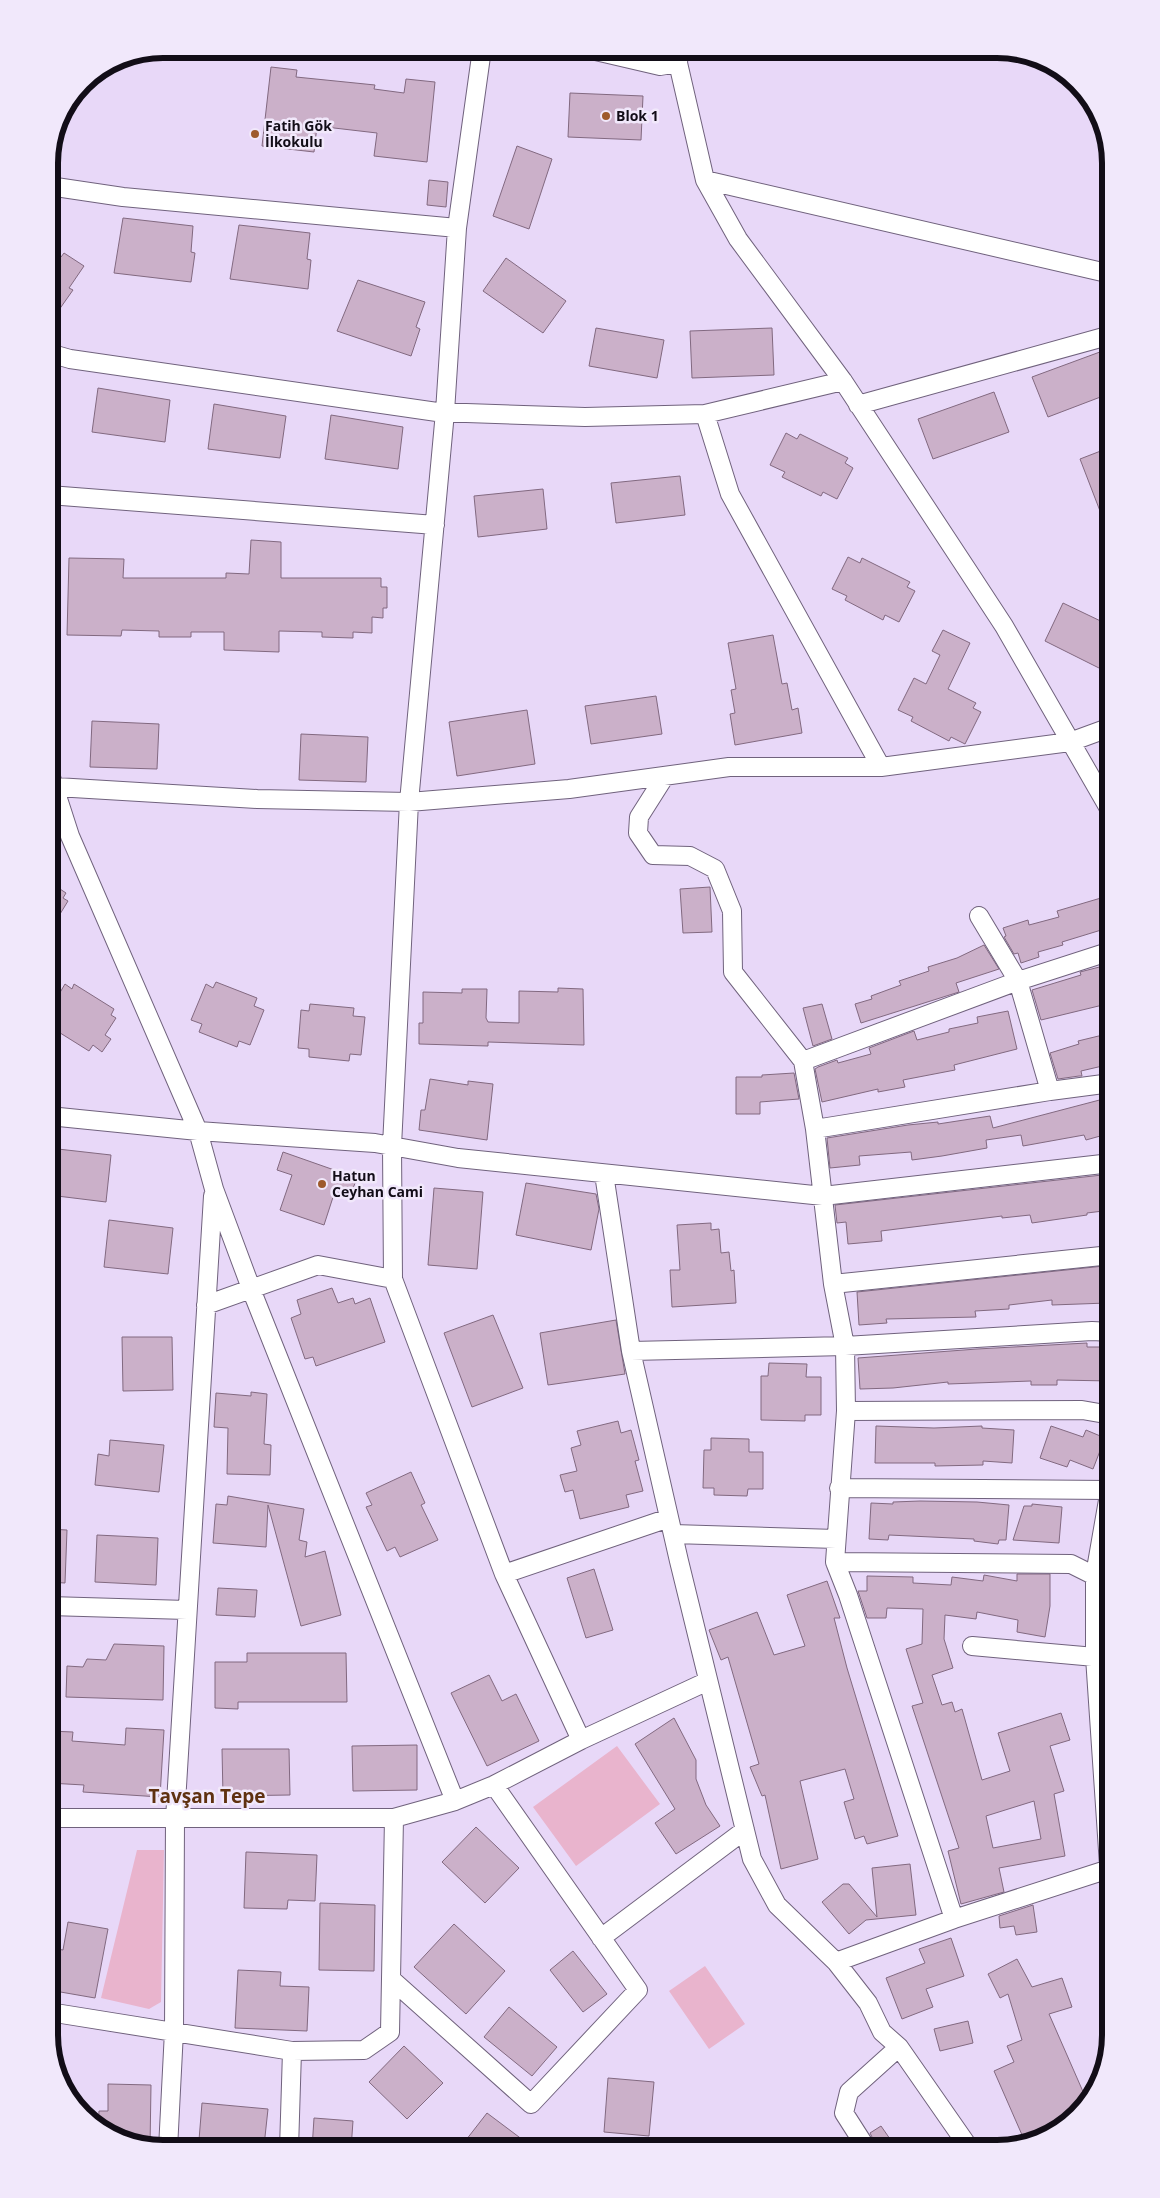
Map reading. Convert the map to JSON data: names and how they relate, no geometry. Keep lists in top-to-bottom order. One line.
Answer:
{"districts":["Tavşan Tepe"],"places":["Blok 1","Fatih Gök İlkokulu","Hatun Ceyhan Cami"]}
